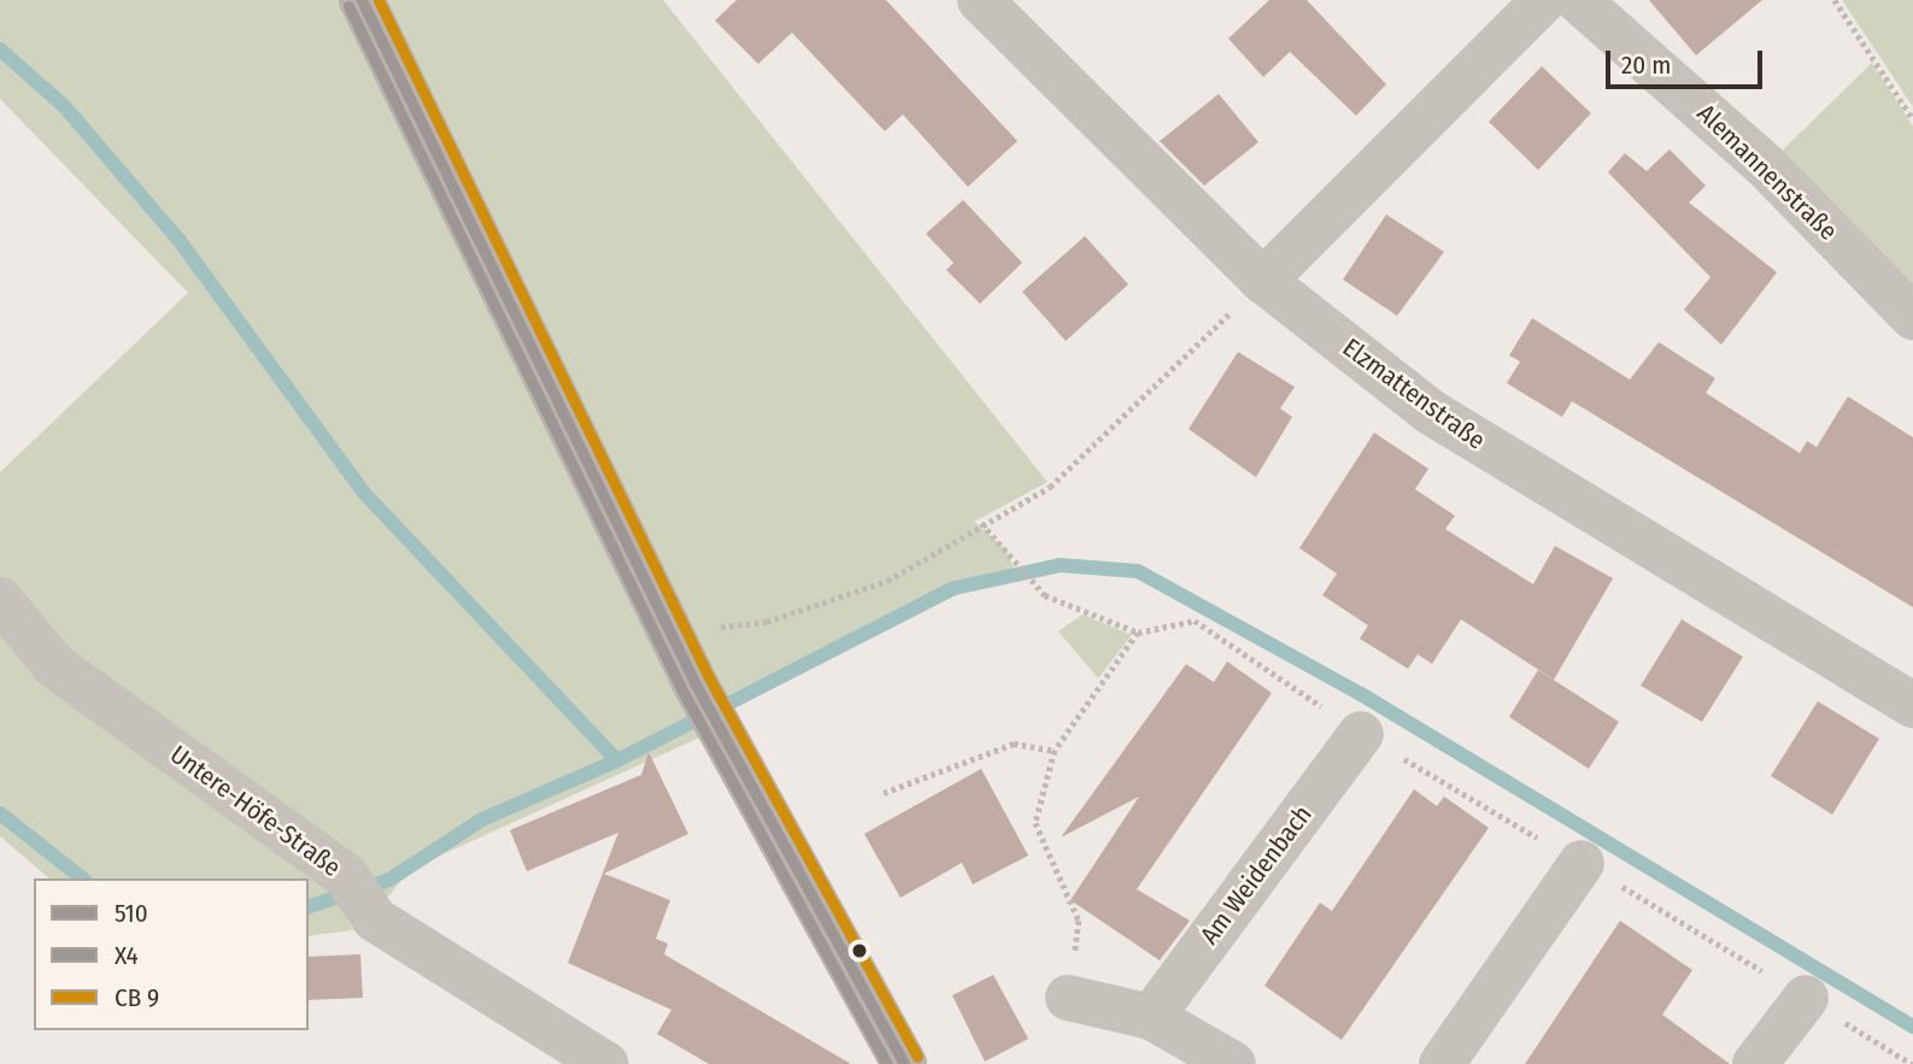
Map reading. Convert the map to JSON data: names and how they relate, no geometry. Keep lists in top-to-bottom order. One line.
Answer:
{"streets":{"street":["Alemannenstraße","Elzmattenstraße","Untere-Höfe-Straße","Am Weidenbach"]},"lines":["transit line 510","transit line X4"],"legend":["510","X4","CB 9"],"scale_bar":"20 m"}
